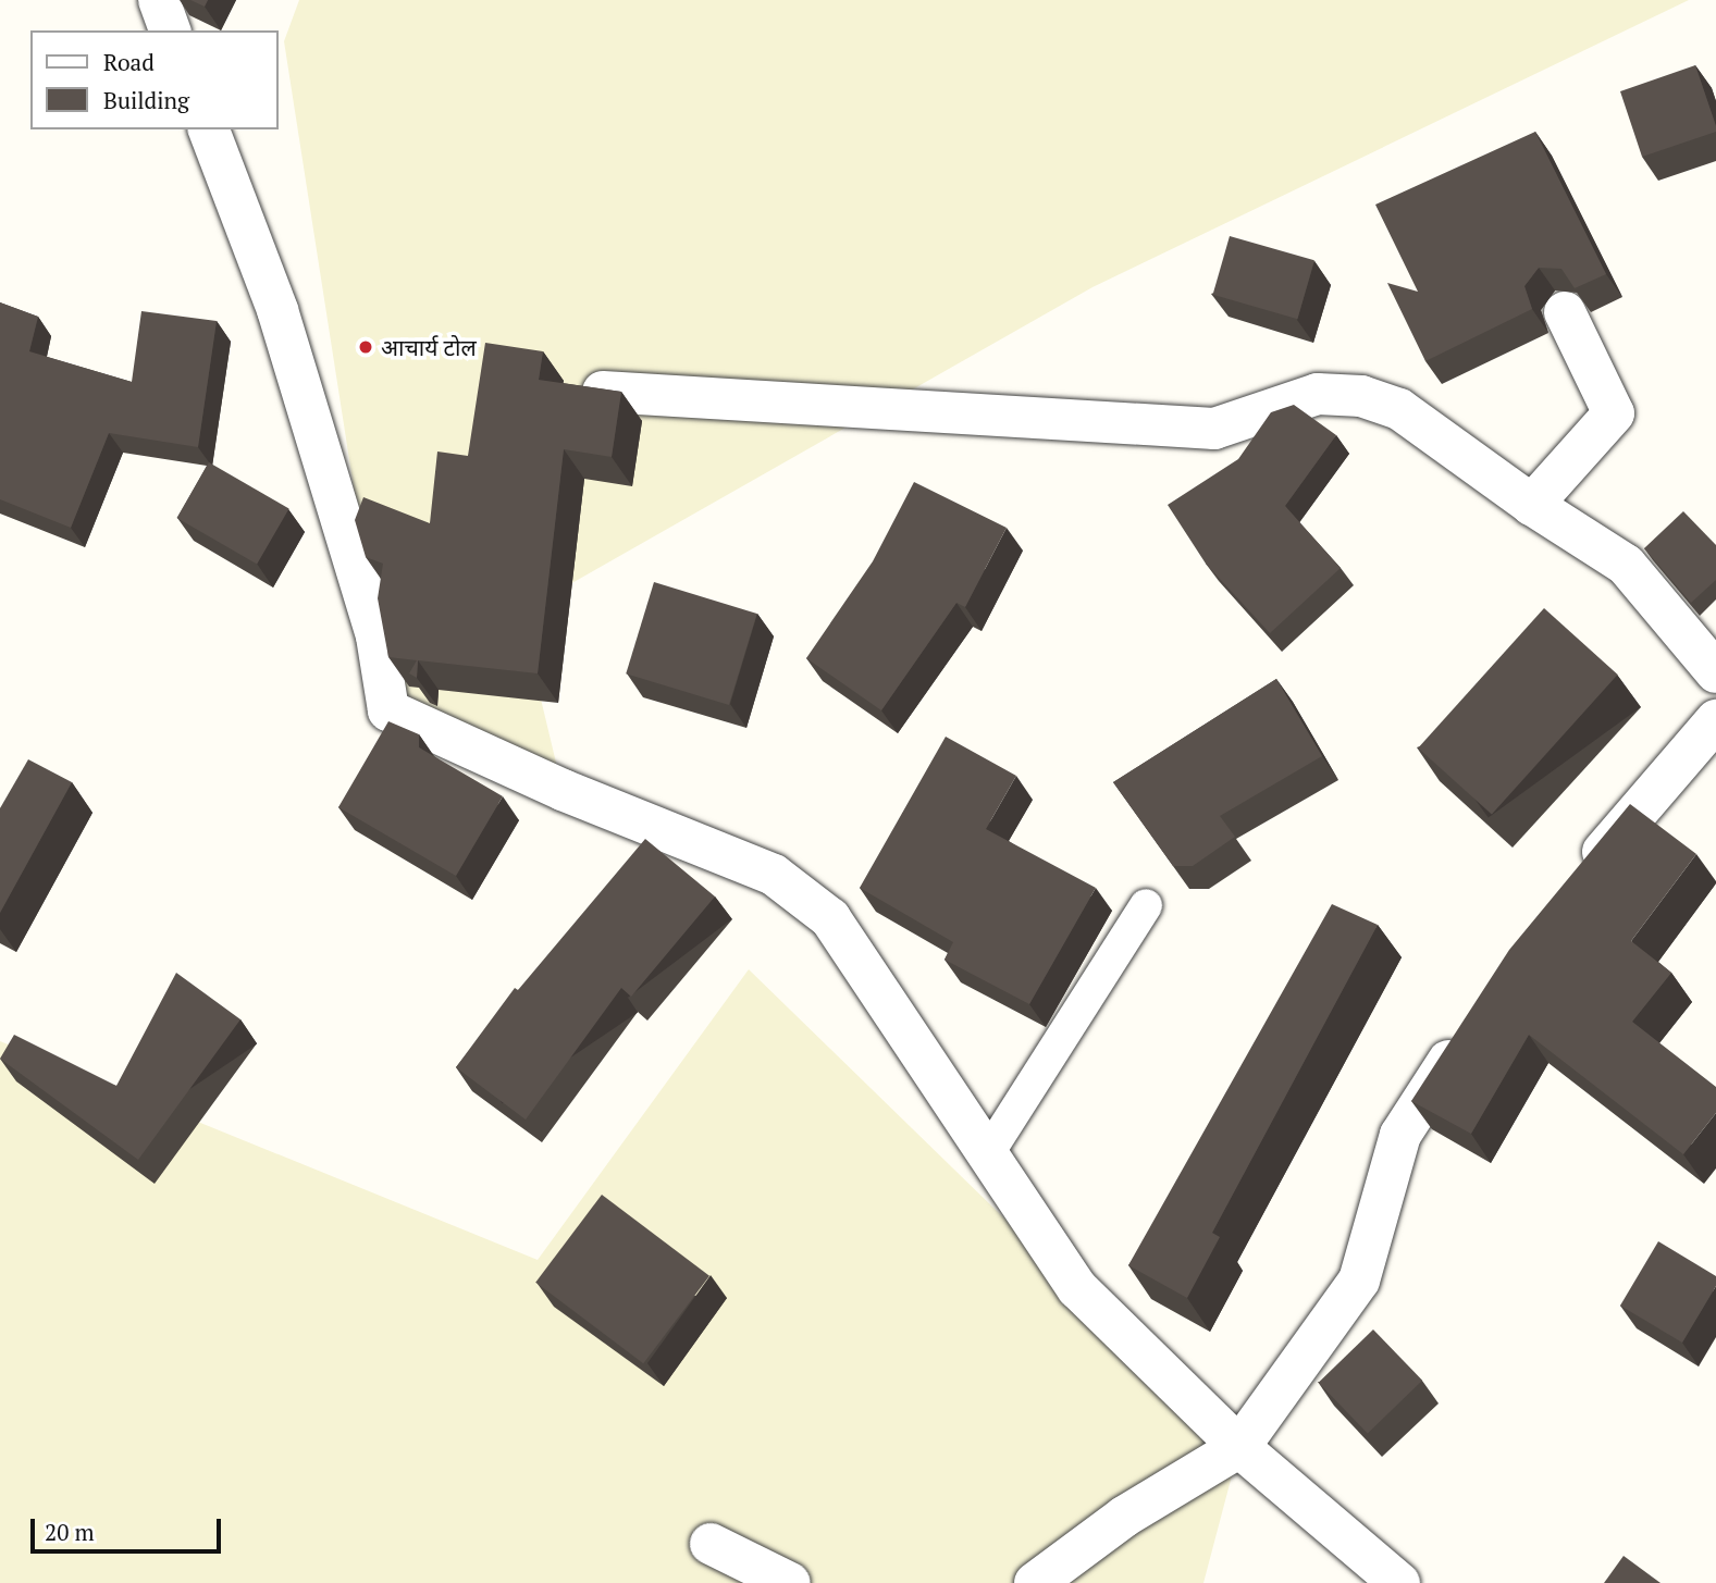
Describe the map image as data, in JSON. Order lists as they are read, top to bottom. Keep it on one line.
{"places":["आचार्य टोल"],"legend":["Road","Building"],"scale_bar":"20 m"}
